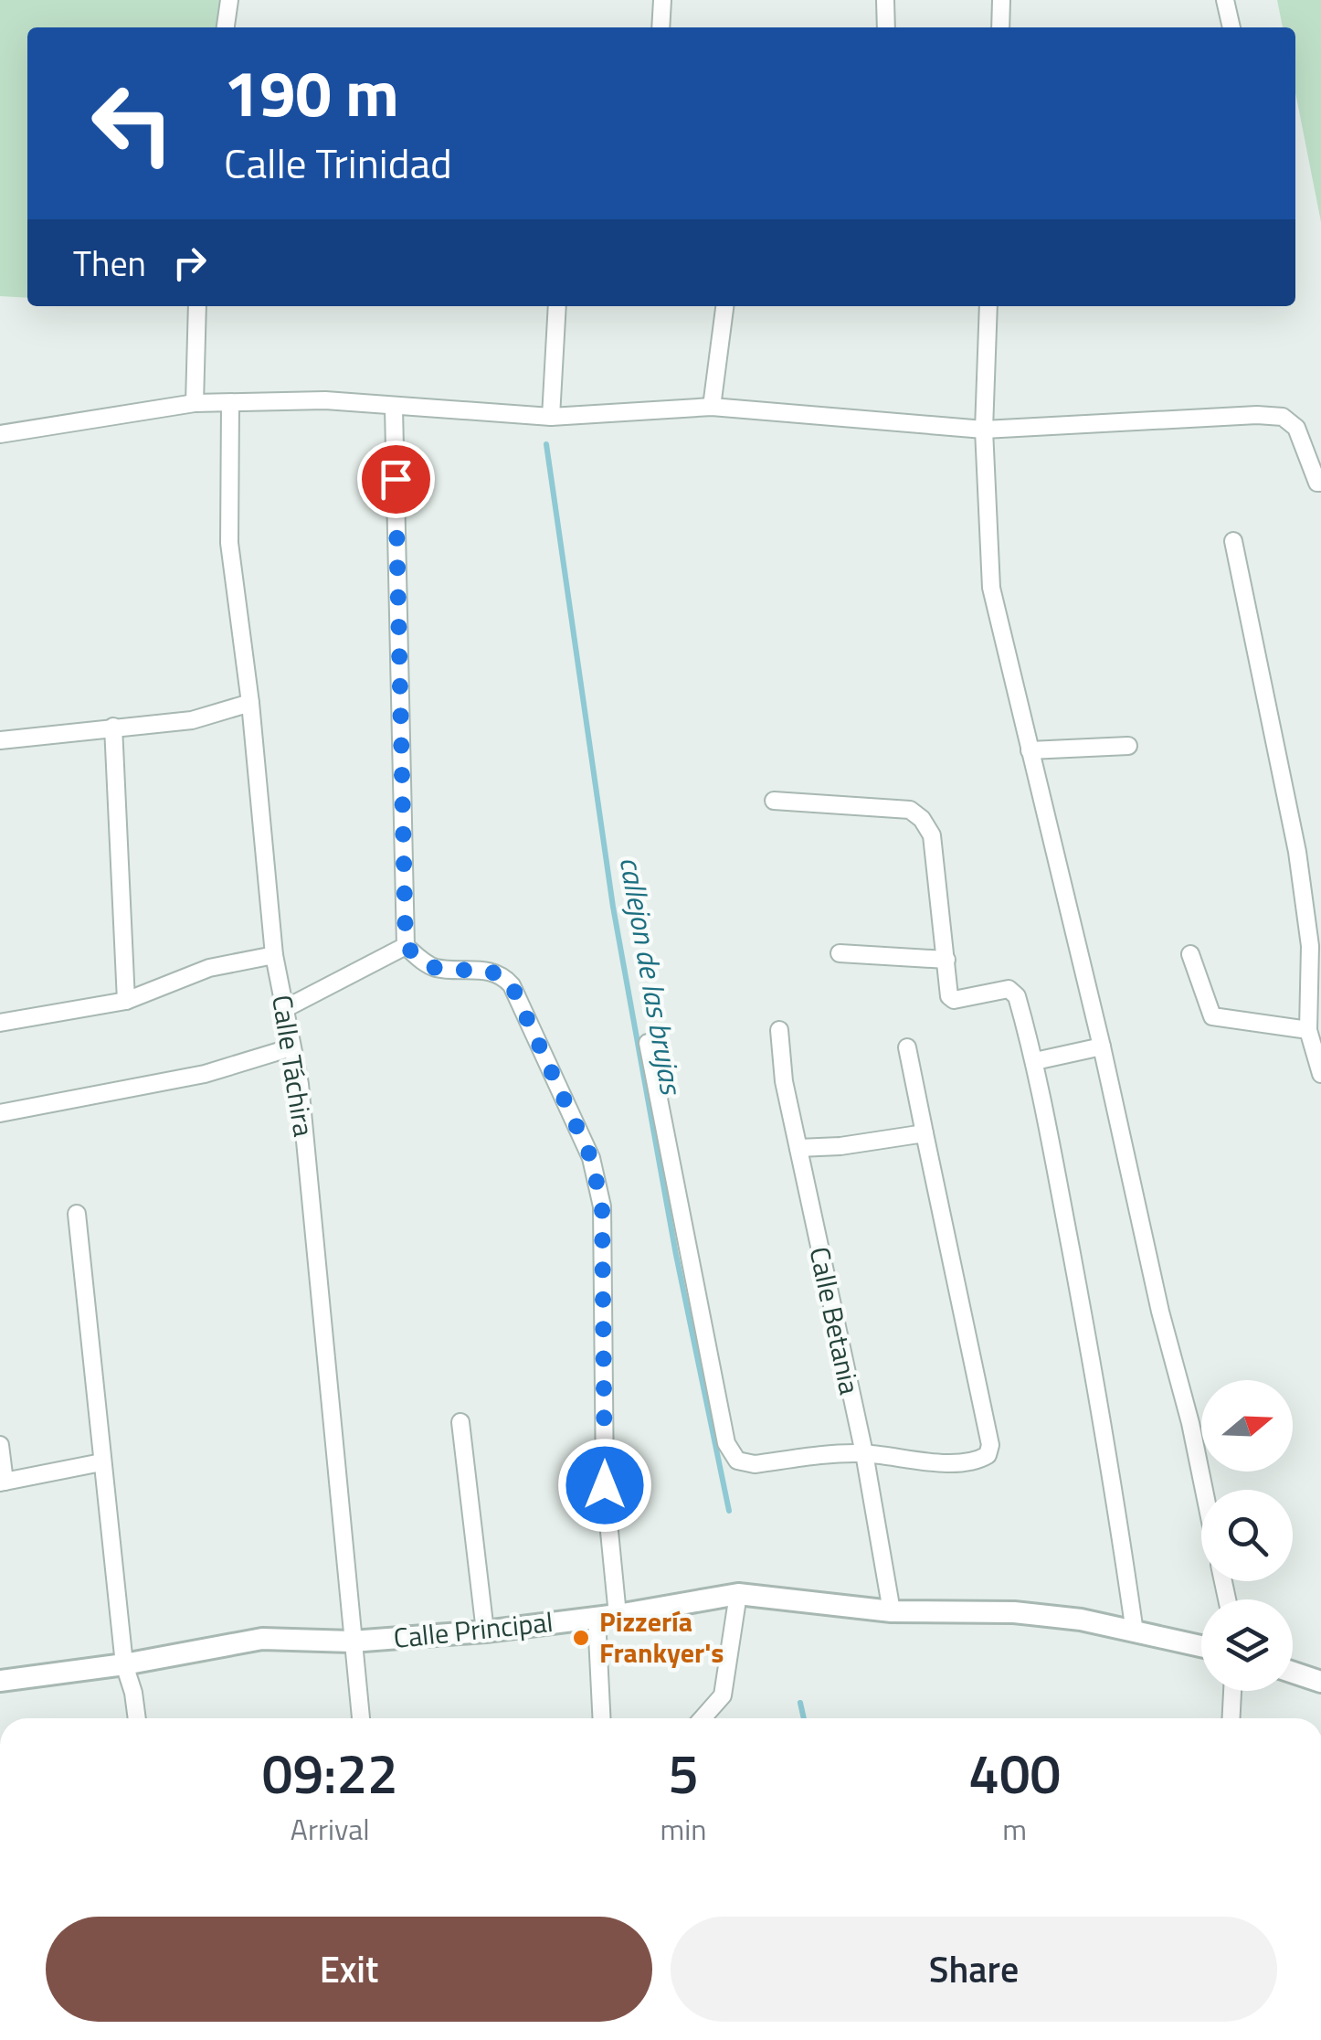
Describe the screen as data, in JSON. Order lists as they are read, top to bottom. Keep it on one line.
{"streets":{"street":["Calle Táchira","Calle Betania","Calle Principal"]},"crossings":[["Calle Táchira","Calle Principal"],["Calle Betania","Calle Principal"]],"water":["callejon de las brujas"],"places":["Pizzería Frankyer's"],"north":"right","page":{"turn":["190 m","Calle Trinidad"],"then":"Then","eta":["09:22","Arrival","5","min","400","m"],"buttons":["Exit","Share"]}}
